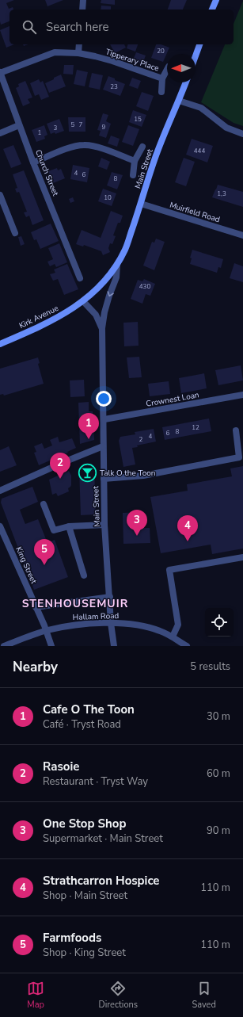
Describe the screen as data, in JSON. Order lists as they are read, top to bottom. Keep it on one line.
{"streets":{"street":["Tipperary Place","Main Street","Church Street","Muirfield Road","Kirk Avenue","Crownest Loan","King Street","Hallam Road"]},"crossings":[["Tipperary Place","Church Street"],["Main Street","Muirfield Road"],["Main Street","Kirk Avenue"],["Main Street","Crownest Loan"],["Main Street","Hallam Road"],["King Street","Hallam Road"]],"districts":["STENHOUSEMUIR"],"places":{"bar":["Talk O the Toon"]},"house_numbers":["20","23","15","5","7","9","3","1","444","4","6","8","1,3","10","430","12","8","6","4","2"],"north":"left","page":{"search":"Search here","pins":["1","2","3","4","5"],"heading":["Nearby","5 results"],"list":[{"mark":"1","name":"Cafe O The Toon","note":"Café · Tryst Road","value":"30 m"},{"mark":"2","name":"Rasoie","note":"Restaurant · Tryst Way","value":"60 m"},{"mark":"3","name":"One Stop Shop","note":"Supermarket · Main Street","value":"90 m"},{"mark":"4","name":"Strathcarron Hospice","note":"Shop · Main Street","value":"110 m"},{"mark":"5","name":"Farmfoods","note":"Shop · King Street","value":"110 m"}],"nav":["Map","Directions","Saved"]}}
